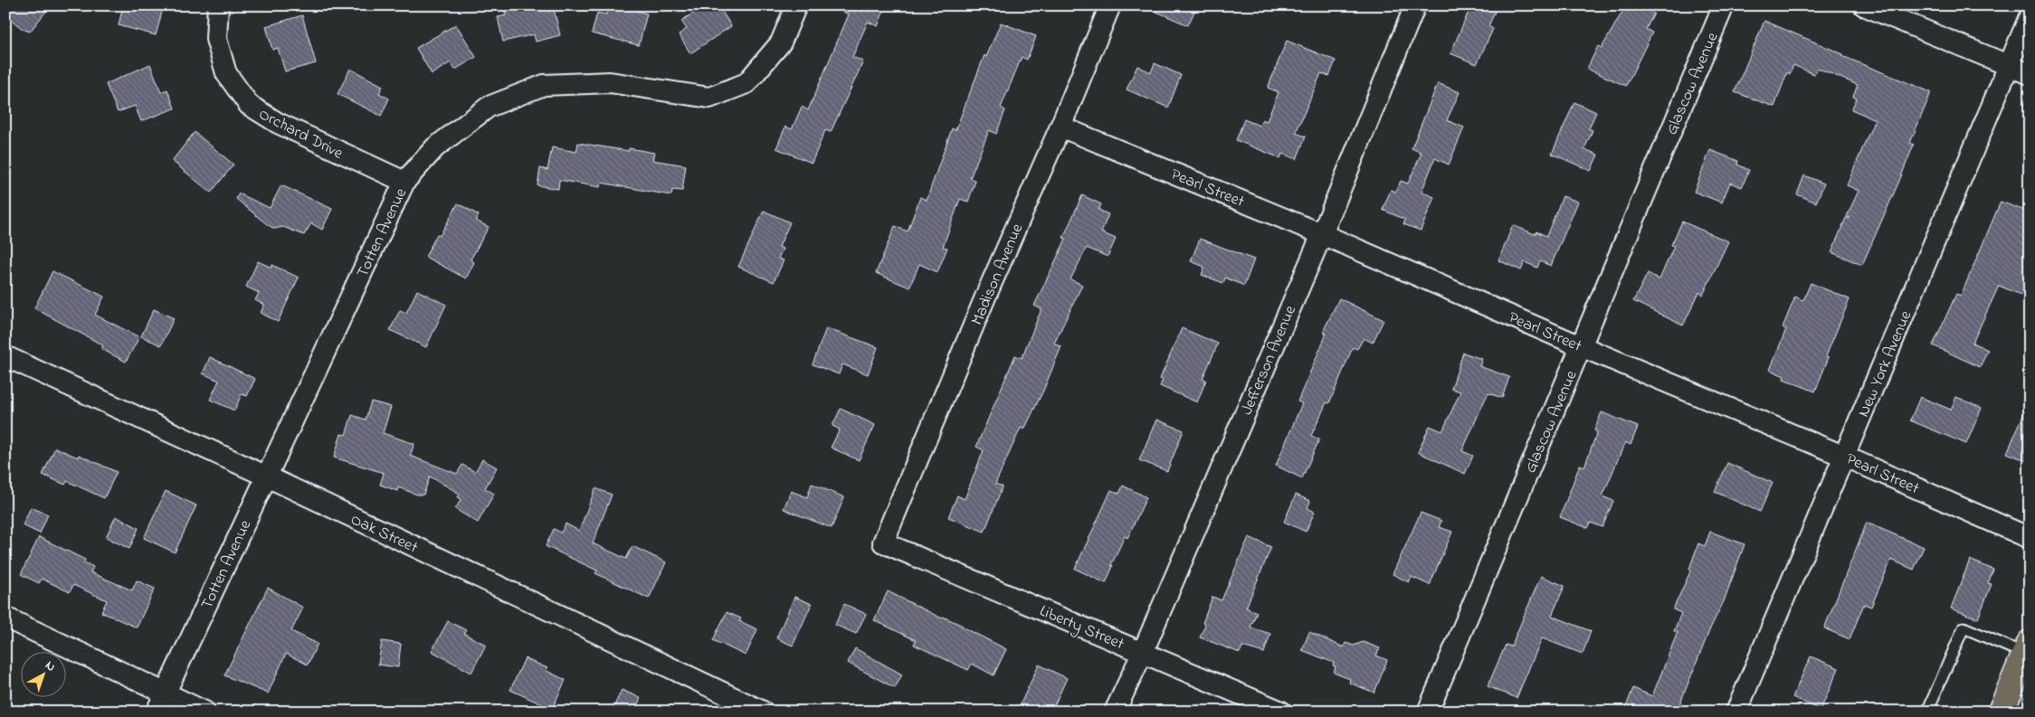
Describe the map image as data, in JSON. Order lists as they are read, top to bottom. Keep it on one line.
{"streets":{"street":["Glascow Avenue","Orchard Drive","Pearl Street","Totten Avenue","Madison Avenue","Jefferson Avenue","New York Avenue","Oak Street","Liberty Street"]},"crossings":[["Glascow Avenue","Pearl Street"],["Orchard Drive","Totten Avenue"],["Pearl Street","Madison Avenue"],["Pearl Street","Jefferson Avenue"],["Pearl Street","New York Avenue"],["Totten Avenue","Oak Street"],["Madison Avenue","Liberty Street"],["Jefferson Avenue","Liberty Street"]],"north":"top right"}
